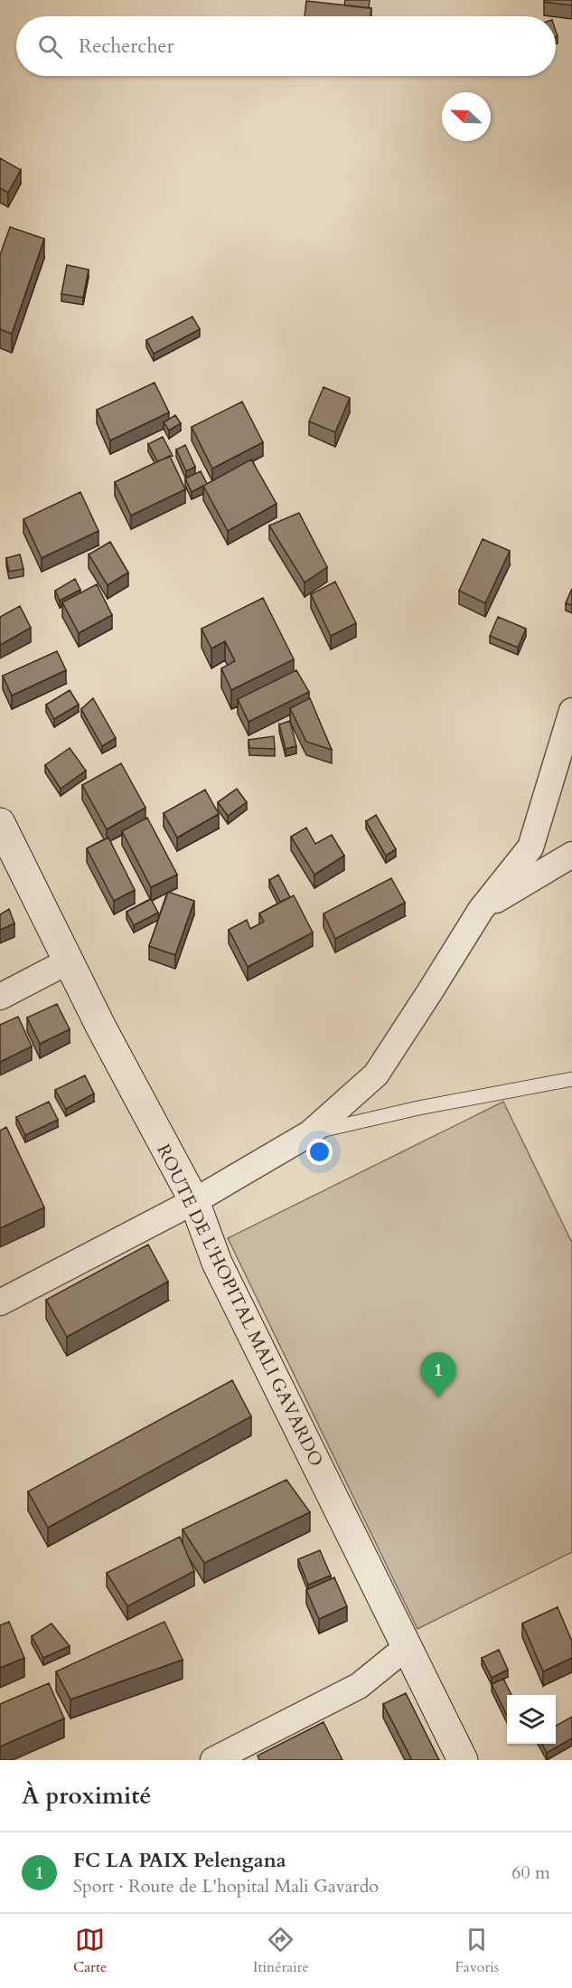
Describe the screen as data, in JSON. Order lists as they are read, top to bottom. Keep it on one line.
{"streets":{"main road":["ROUTE DE L'HOPITAL MALI GAVARDO"]},"north":"top left","page":{"search":"Rechercher","pins":"1","heading":"À proximité","list":[{"mark":"1","name":"FC LA PAIX Pelengana","note":"Sport · Route de L'hopital Mali Gavardo","value":"60 m"}],"nav":["Carte","Itinéraire","Favoris"]}}
